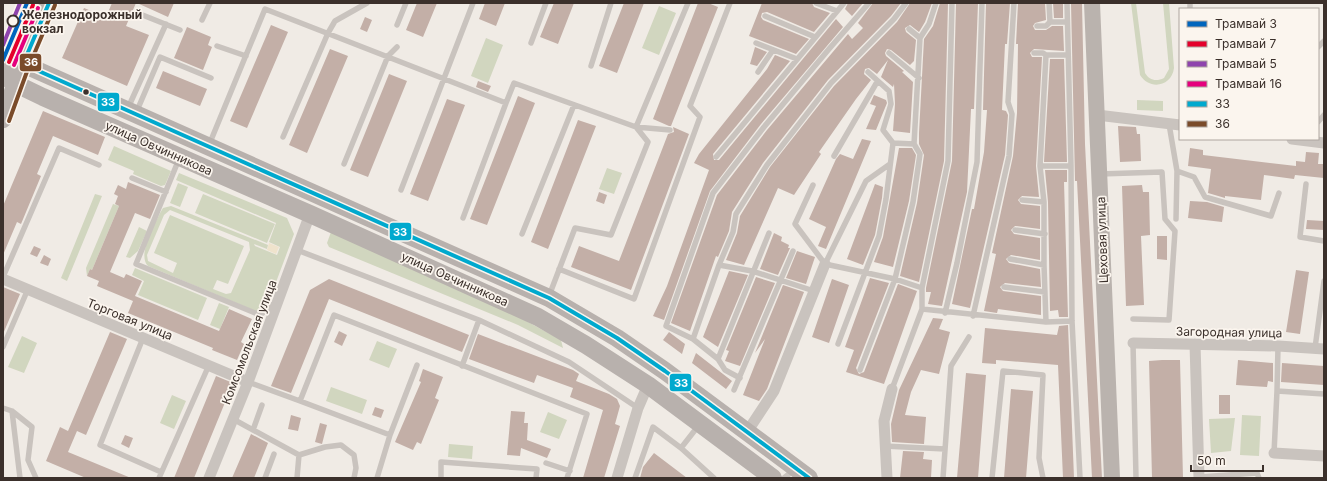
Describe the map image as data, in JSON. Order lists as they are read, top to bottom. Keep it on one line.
{"streets":{"main road":["улица Овчинникова","Цеховая улица"],"street":["Торговая улица","Загородная улица","Комсомольская улица"]},"crossings":[["улица Овчинникова","Комсомольская улица"],["Торговая улица","Комсомольская улица"]],"places":["Железнодорожный вокзал"],"lines":["tram line 3","tram line 5","transit line 33","tram line 7","transit line 36","tram line 16"],"legend":["Трамвай 3","Трамвай 7","Трамвай 5","Трамвай 16","33","36"],"scale_bar":"50 m"}
